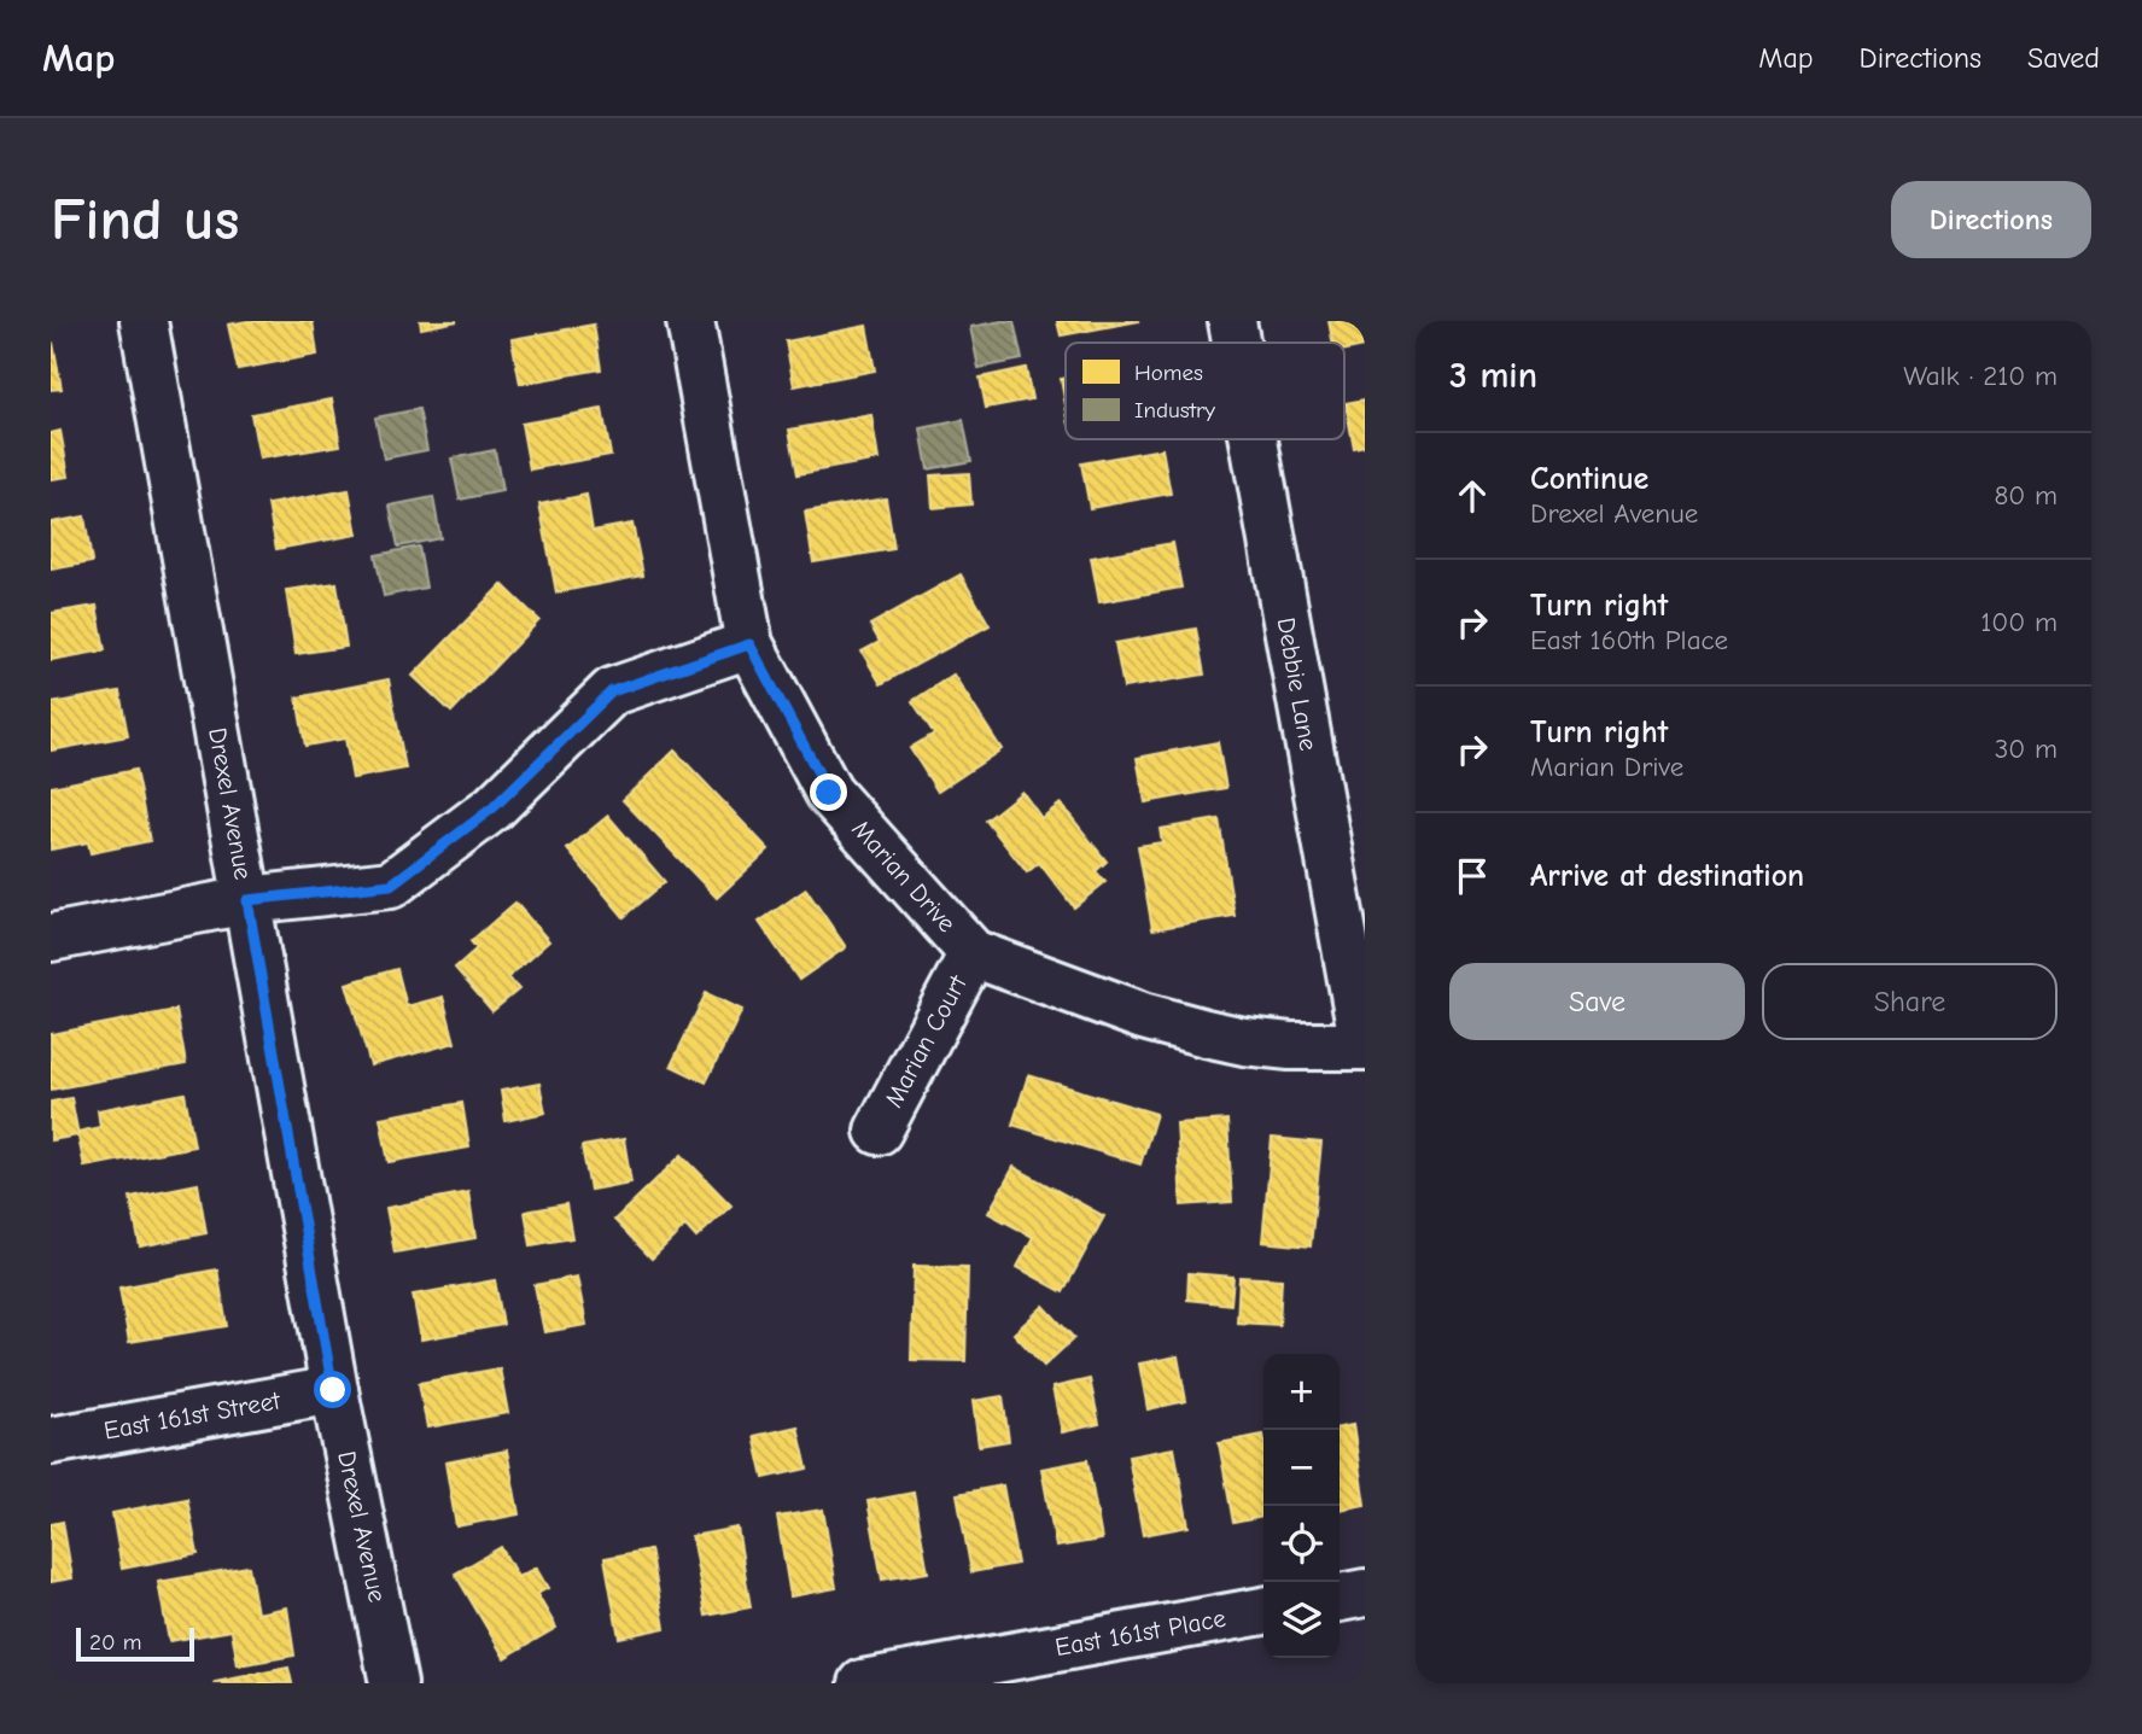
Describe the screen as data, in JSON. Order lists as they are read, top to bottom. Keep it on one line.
{"streets":{"street":["Debbie Lane","Drexel Avenue","Marian Drive","Marian Court","East 161st Street","East 161st Place"]},"crossings":[["Debbie Lane","Marian Drive"],["Drexel Avenue","East 161st Street"],["Marian Drive","Marian Court"]],"legend":["Homes","Industry"],"scale_bar":"20 m","page":{"header":"Map","nav":["Map","Directions","Saved"],"buttons":["Directions",["Save","Share"]],"title":"Find us","heading":["3 min","Walk · 210 m"],"list":[["Continue","Drexel Avenue","80 m"],["Turn right","East 160th Place","100 m"],["Turn right","Marian Drive","30 m"],"Arrive at destination"],"map_buttons":["+","−"],"scale":"20 m"}}
